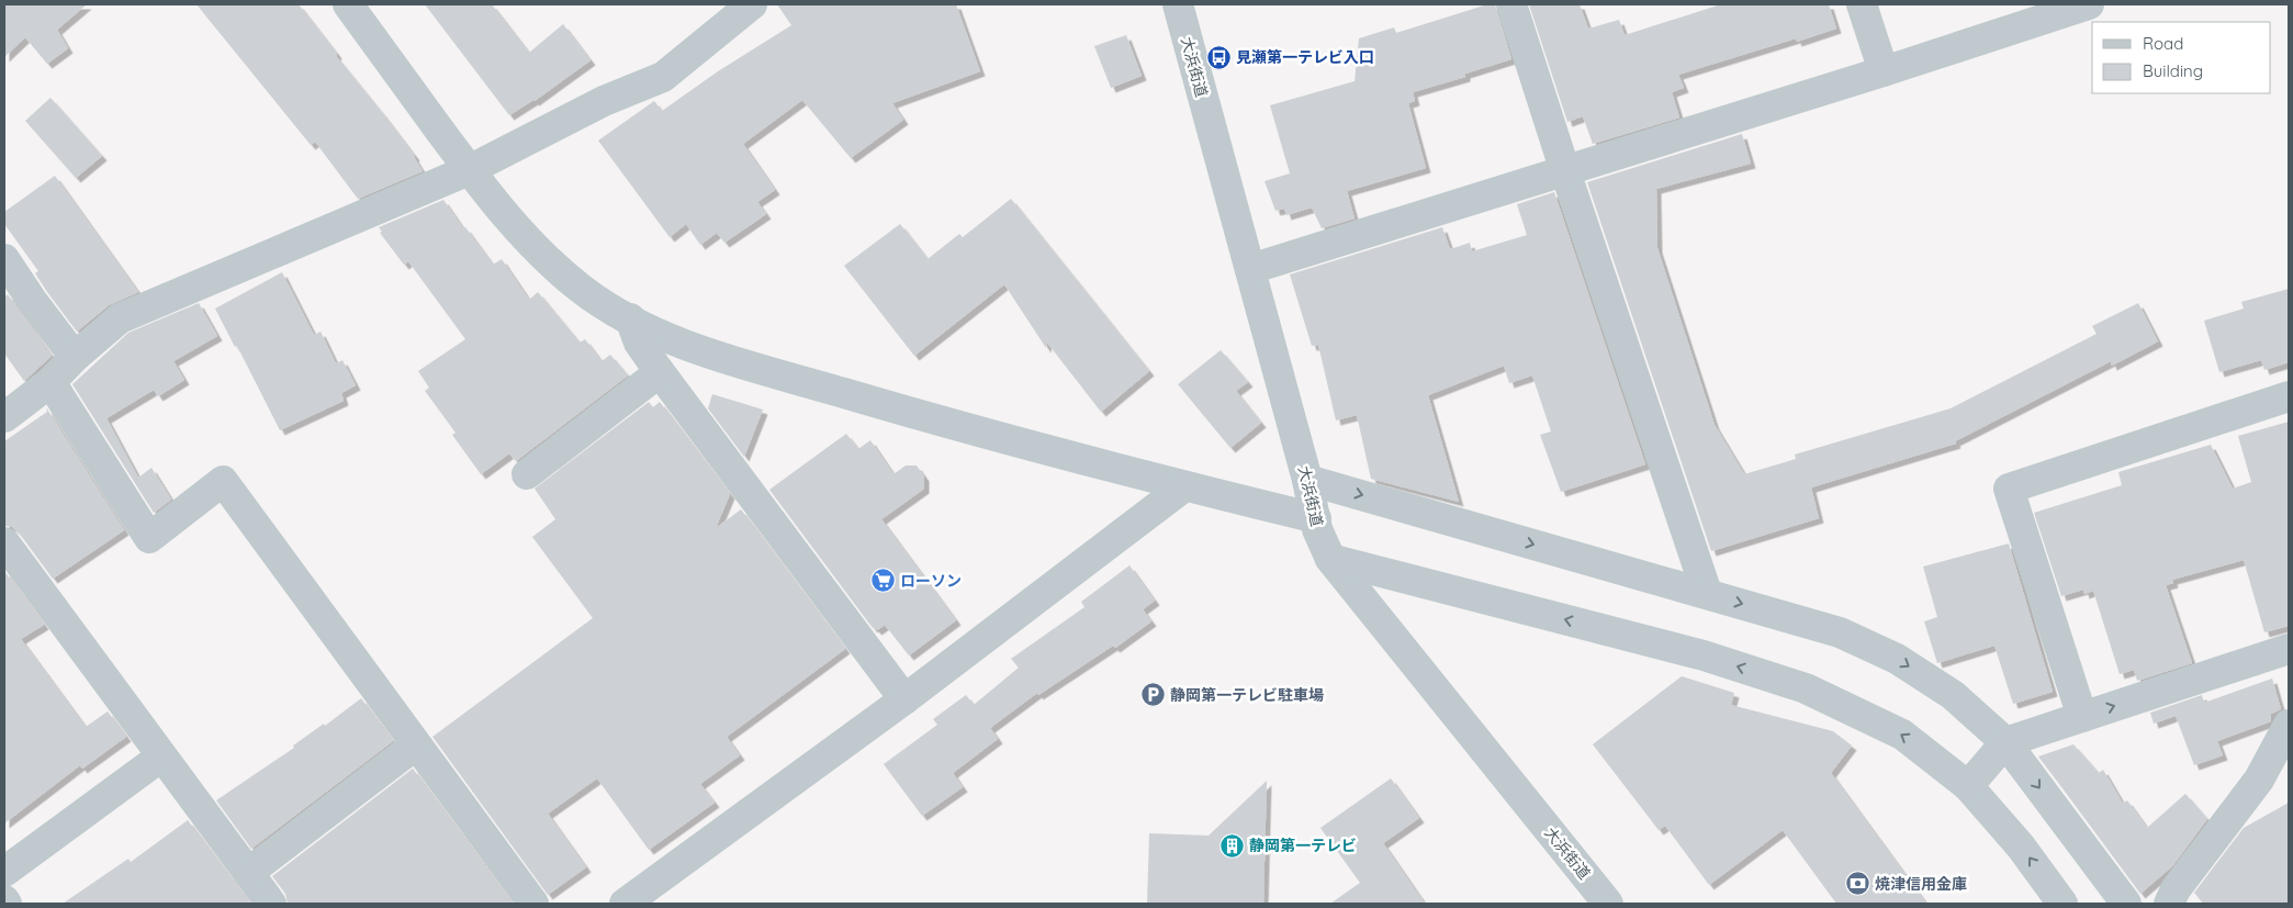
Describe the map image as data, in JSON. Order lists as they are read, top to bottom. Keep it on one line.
{"streets":{"street":["大浜街道"]},"places":{"bus stop":["見瀬第一テレビ入口"],"supermarket":["ローソン"],"parking":["静岡第一テレビ駐車場"],"building":["静岡第一テレビ"],"bank":["焼津信用金庫"]},"legend":["Road","Building"]}
